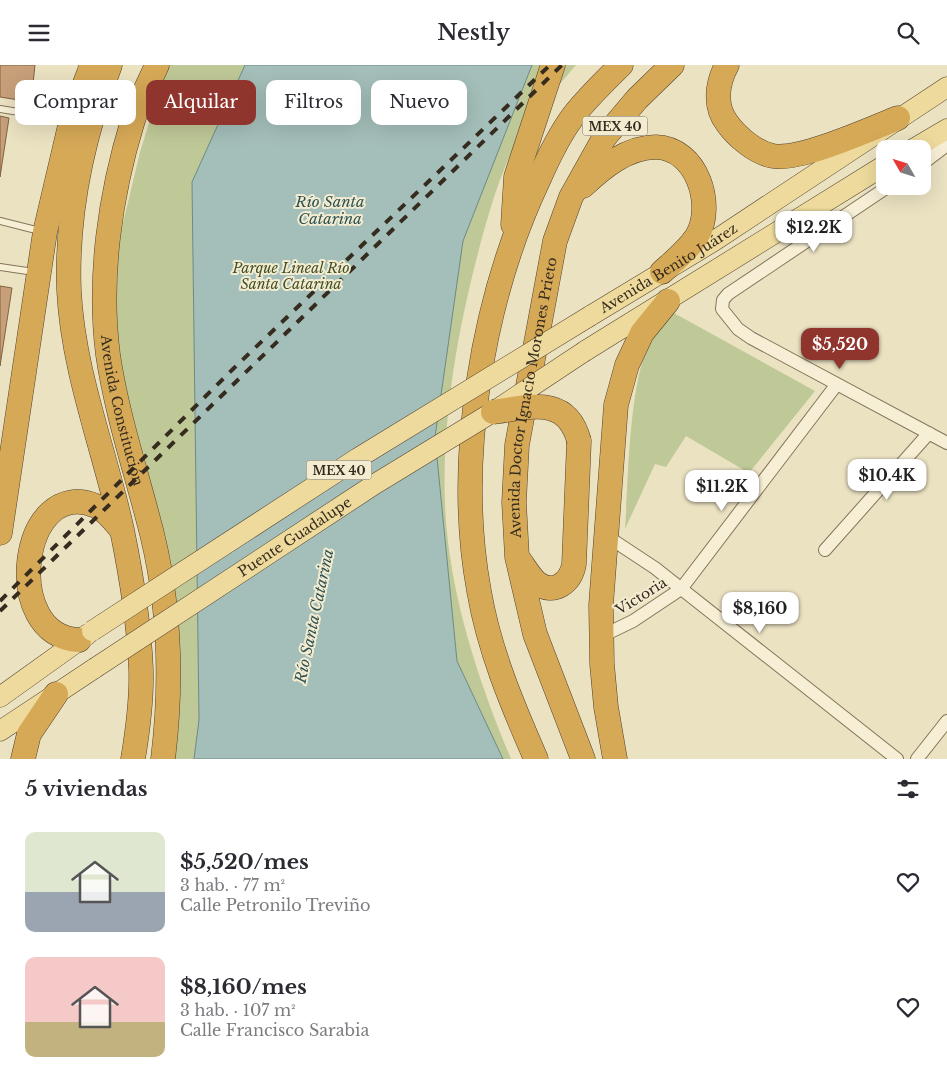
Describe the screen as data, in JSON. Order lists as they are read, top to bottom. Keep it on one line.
{"streets":{"highway":["MEX 40","Avenida Doctor Ignacio Morones Prieto","Avenida Constitución"],"main road":["Avenida Benito Juárez","Puente Guadalupe"],"street":["Victoria"]},"crossings":[["MEX 40","Avenida Benito Juárez"],["MEX 40","Puente Guadalupe"],["Avenida Benito Juárez","Puente Guadalupe"]],"water":["Río Santa Catarina"],"parks":["Parque Lineal Río Santa Catarina"],"north":"top left","page":{"header":"Nestly","chip":["Comprar","Alquilar","Filtros","Nuevo"],"price":["$12.2K","$5,520","$10.4K","$11.2K","$8,160"],"heading":"5 viviendas","list":[{"name":"$5,520/mes","note":"3 hab. · 77 m² · Calle Petronilo Treviño"},{"name":"$8,160/mes","note":"3 hab. · 107 m² · Calle Francisco Sarabia"}]}}
